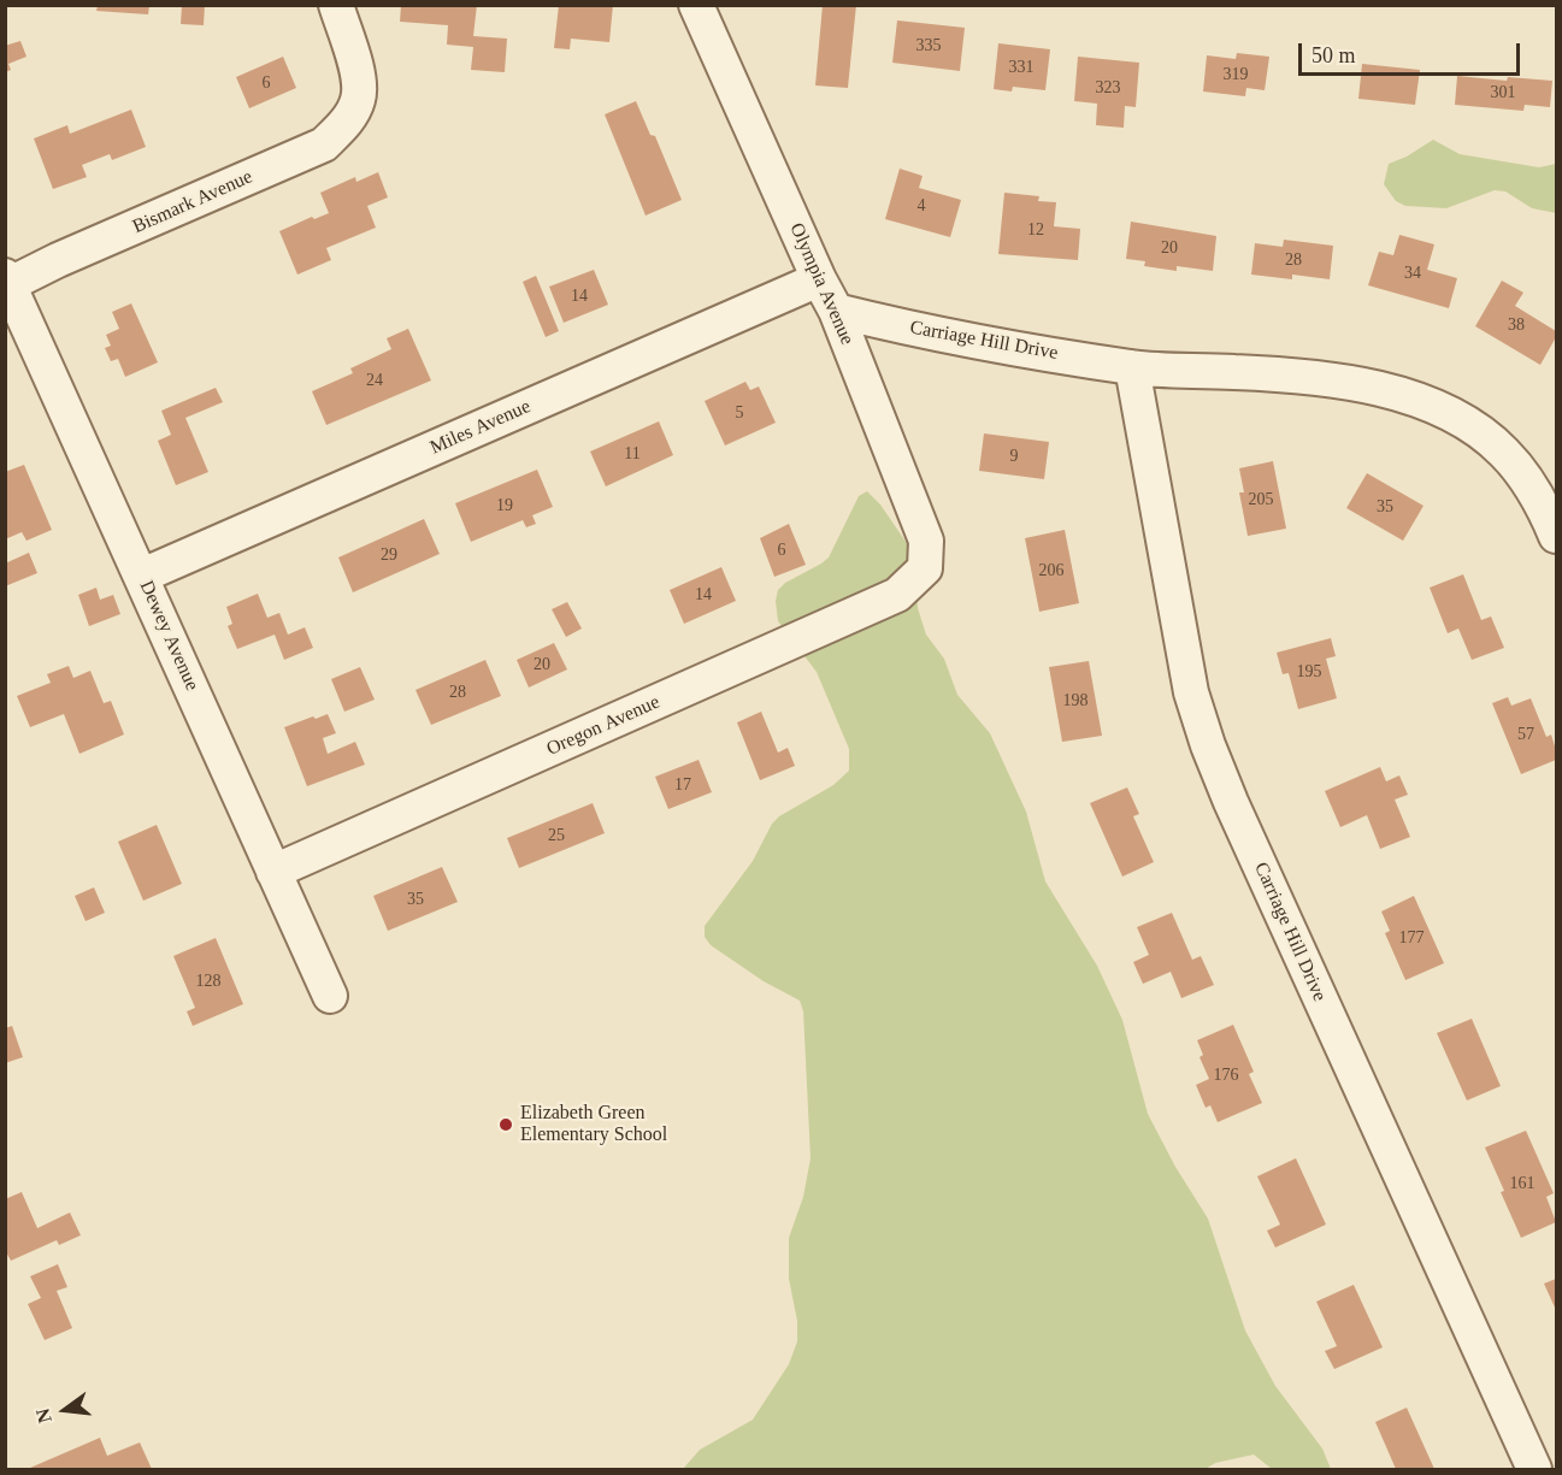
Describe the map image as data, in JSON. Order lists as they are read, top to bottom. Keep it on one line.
{"streets":{"street":["Bismark Avenue","Olympia Avenue","Carriage Hill Drive","Miles Avenue","Dewey Avenue","Oregon Avenue"]},"crossings":[["Bismark Avenue","Dewey Avenue"],["Olympia Avenue","Carriage Hill Drive"],["Olympia Avenue","Miles Avenue"],["Olympia Avenue","Oregon Avenue"],["Miles Avenue","Dewey Avenue"],["Dewey Avenue","Oregon Avenue"]],"places":["Elizabeth Green Elementary School"],"house_numbers":["335","331","319","6","323","301","4","12","20","28","34","14","38","24","5","11","9","205","19","35","6","29","206","14","20","195","28","198","57","17","25","35","177","128","176","161"],"scale_bar":"50 m","north":"left"}
